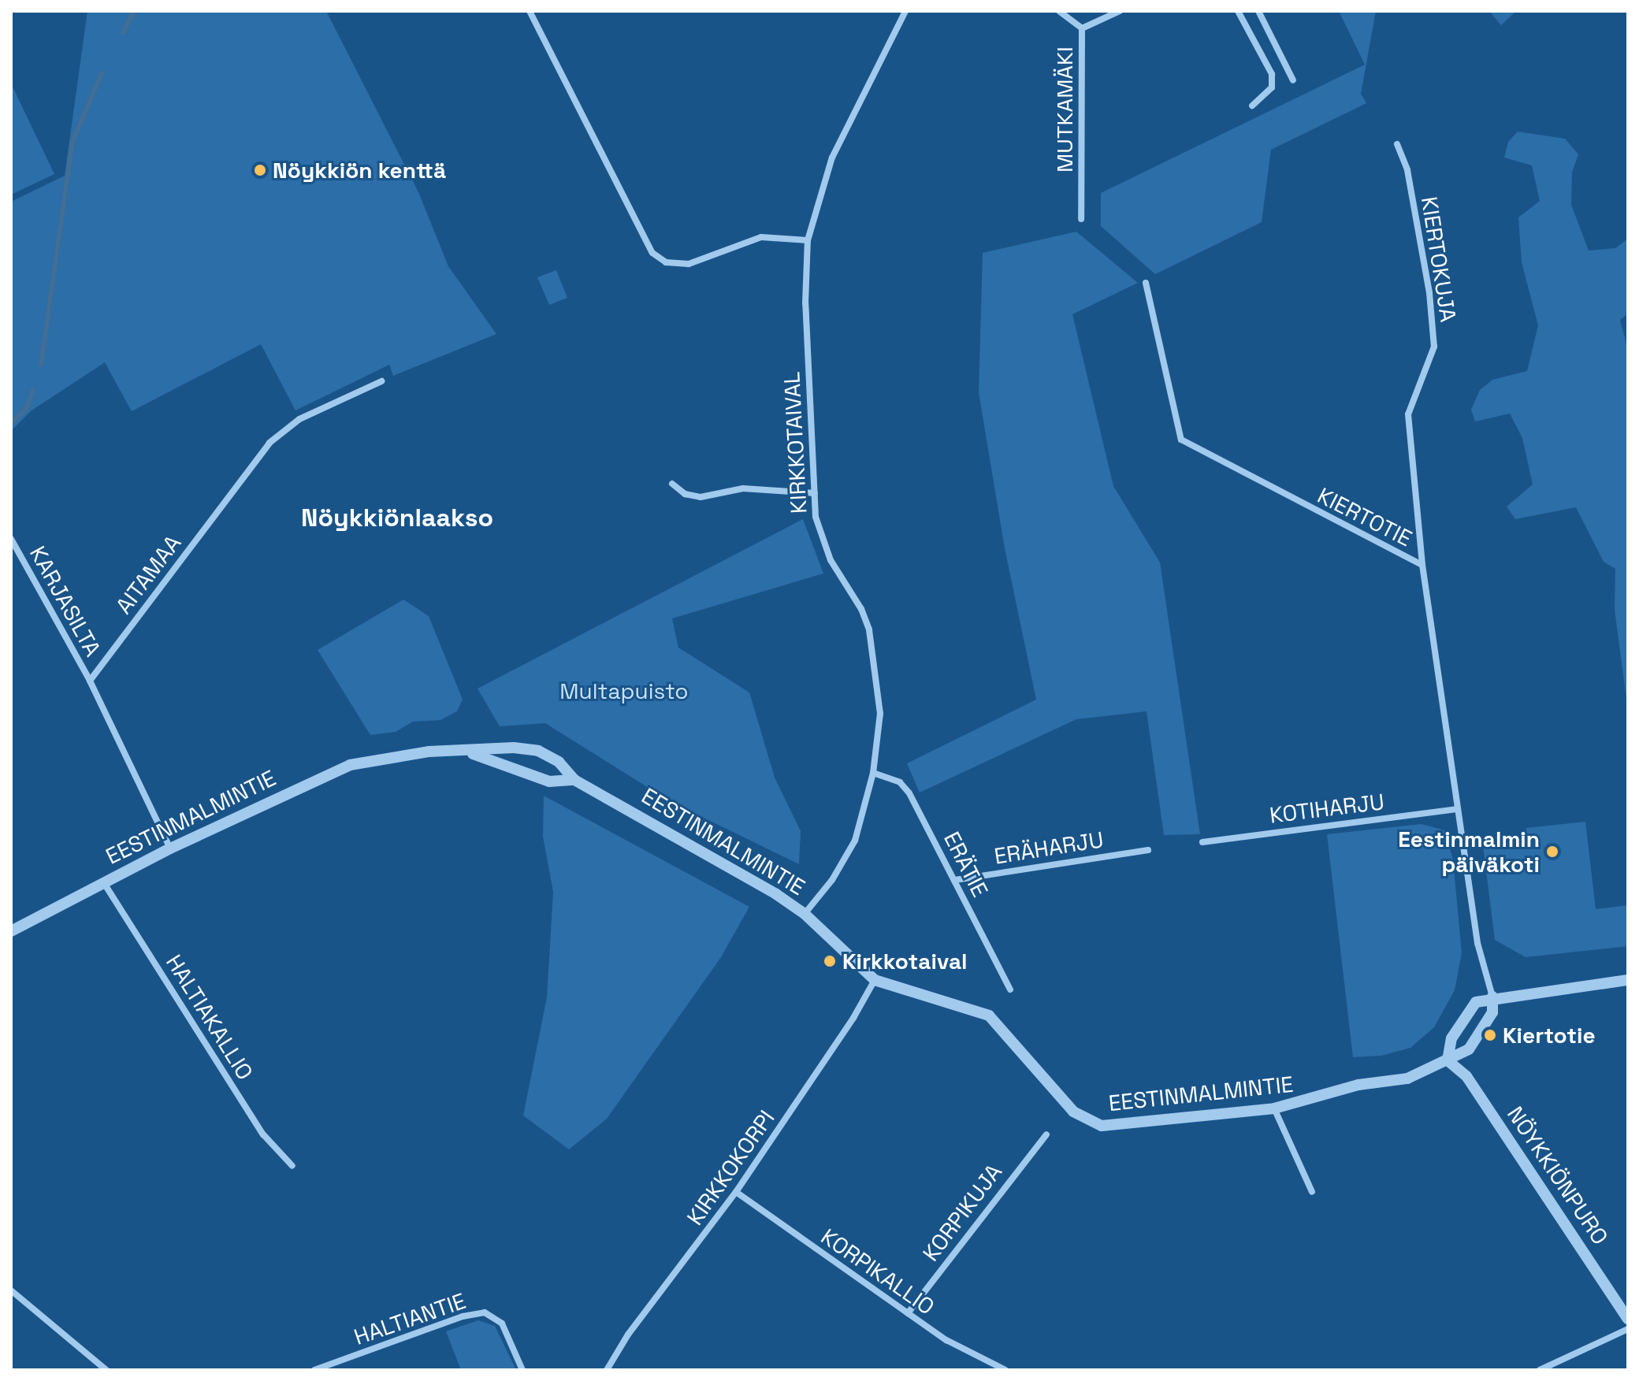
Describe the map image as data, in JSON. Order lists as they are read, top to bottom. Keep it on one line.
{"streets":{"street":["MUTKAMÄKI","KIERTOKUJA","KIRKKOTAIVAL","KIERTOTIE","AITAMAA","KARJASILTA","KOTIHARJU","EESTINMALMINTIE","ERÄHARJU","ERÄTIE","HALTIAKALLIO","KIRKKOKORPI","NÖYKKIÖNPURO","KORPIKUJA","KORPIKALLIO","HALTIANTIE"]},"crossings":[["KIERTOKUJA","KIERTOTIE"],["KIRKKOTAIVAL","EESTINMALMINTIE"],["KIRKKOTAIVAL","ERÄTIE"],["KIERTOTIE","KOTIHARJU"],["KIERTOTIE","EESTINMALMINTIE"],["AITAMAA","KARJASILTA"],["EESTINMALMINTIE","HALTIAKALLIO"],["EESTINMALMINTIE","KIRKKOKORPI"],["EESTINMALMINTIE","NÖYKKIÖNPURO"],["ERÄHARJU","ERÄTIE"],["KIRKKOKORPI","KORPIKALLIO"],["KORPIKUJA","KORPIKALLIO"]],"districts":["Nöykkiönlaakso"],"parks":["Multapuisto"],"places":["Nöykkiön kenttä","Eestinmalmin päiväkoti","Kirkkotaival","Kiertotie"]}
